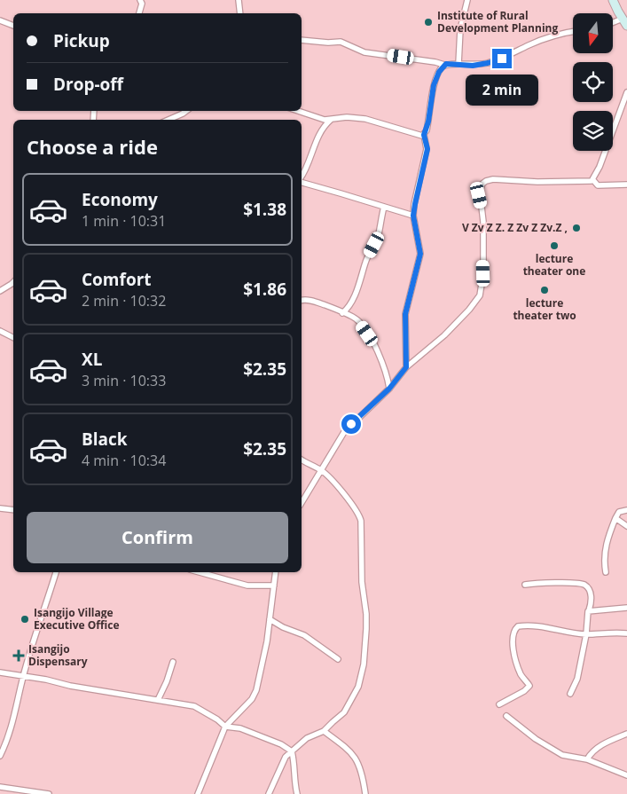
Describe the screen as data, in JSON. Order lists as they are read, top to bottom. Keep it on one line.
{"places":{"other":["Institute of Rural Development Planning","V Zv Z Z. Z Zv Z Zv.Z ,","lecture theater one","lecture theater two","Isangijo Village Executive Office"],"health":["Isangijo Dispensary"]},"north":"bottom","page":{"banner":["Pickup","Drop-off"],"bubble":"2 min","heading":"Choose a ride","list":[{"name":"Economy","note":"1 min · 10:31","value":"$1.38"},{"name":"Comfort","note":"2 min · 10:32","value":"$1.86"},{"name":"XL","note":"3 min · 10:33","value":"$2.35"},{"name":"Black","note":"4 min · 10:34","value":"$2.35"}],"buttons":"Confirm"}}
